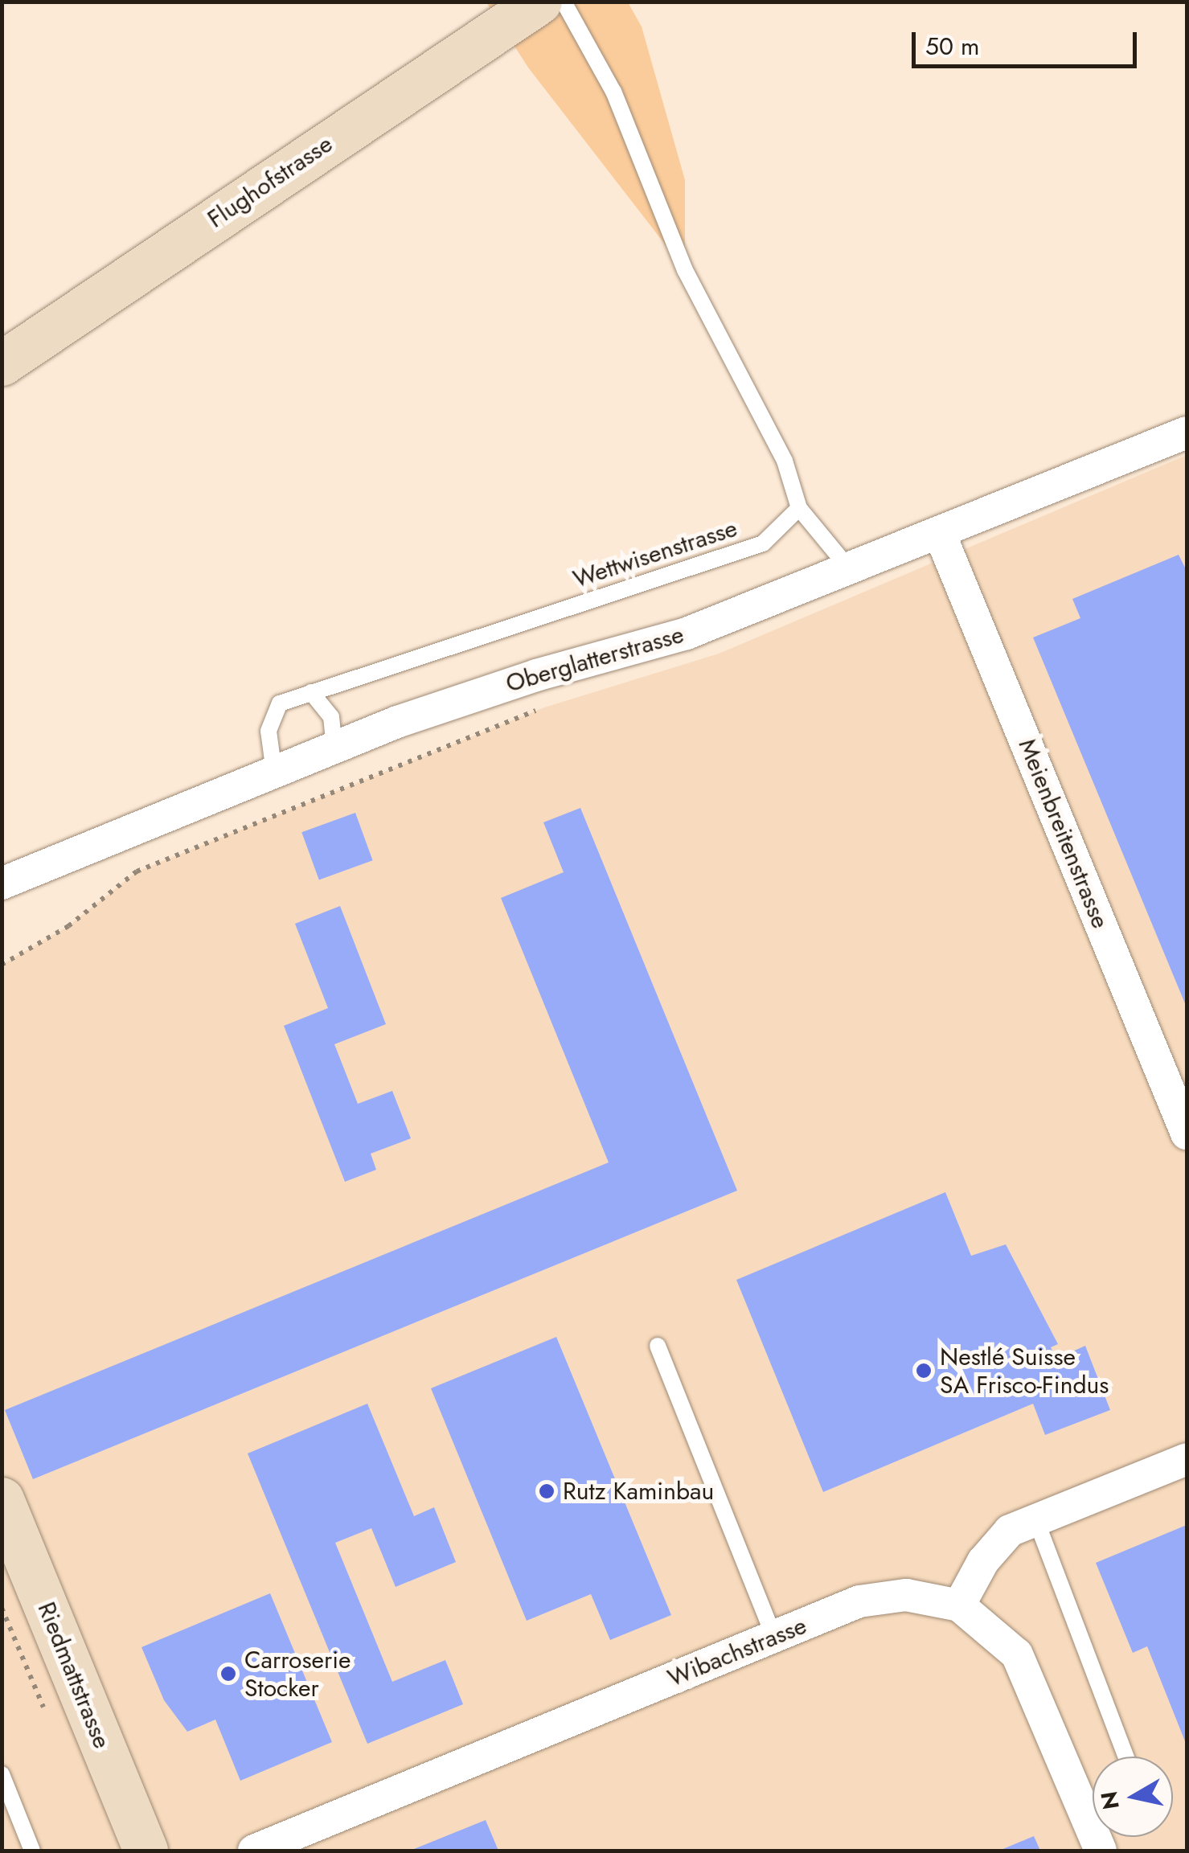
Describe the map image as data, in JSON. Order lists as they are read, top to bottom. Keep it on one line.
{"streets":{"main road":["Flughofstrasse","Riedmattstrasse"],"street":["Oberglatterstrasse","Meienbreitenstrasse","Wibachstrasse"],"lane":["Wettwisenstrasse"]},"crossings":[["Wettwisenstrasse","Oberglatterstrasse"],["Oberglatterstrasse","Meienbreitenstrasse"]],"places":["Nestlé Suisse SA Frisco-Findus","Rutz Kaminbau","Carroserie Stocker"],"scale_bar":"50 m","north":"left"}
